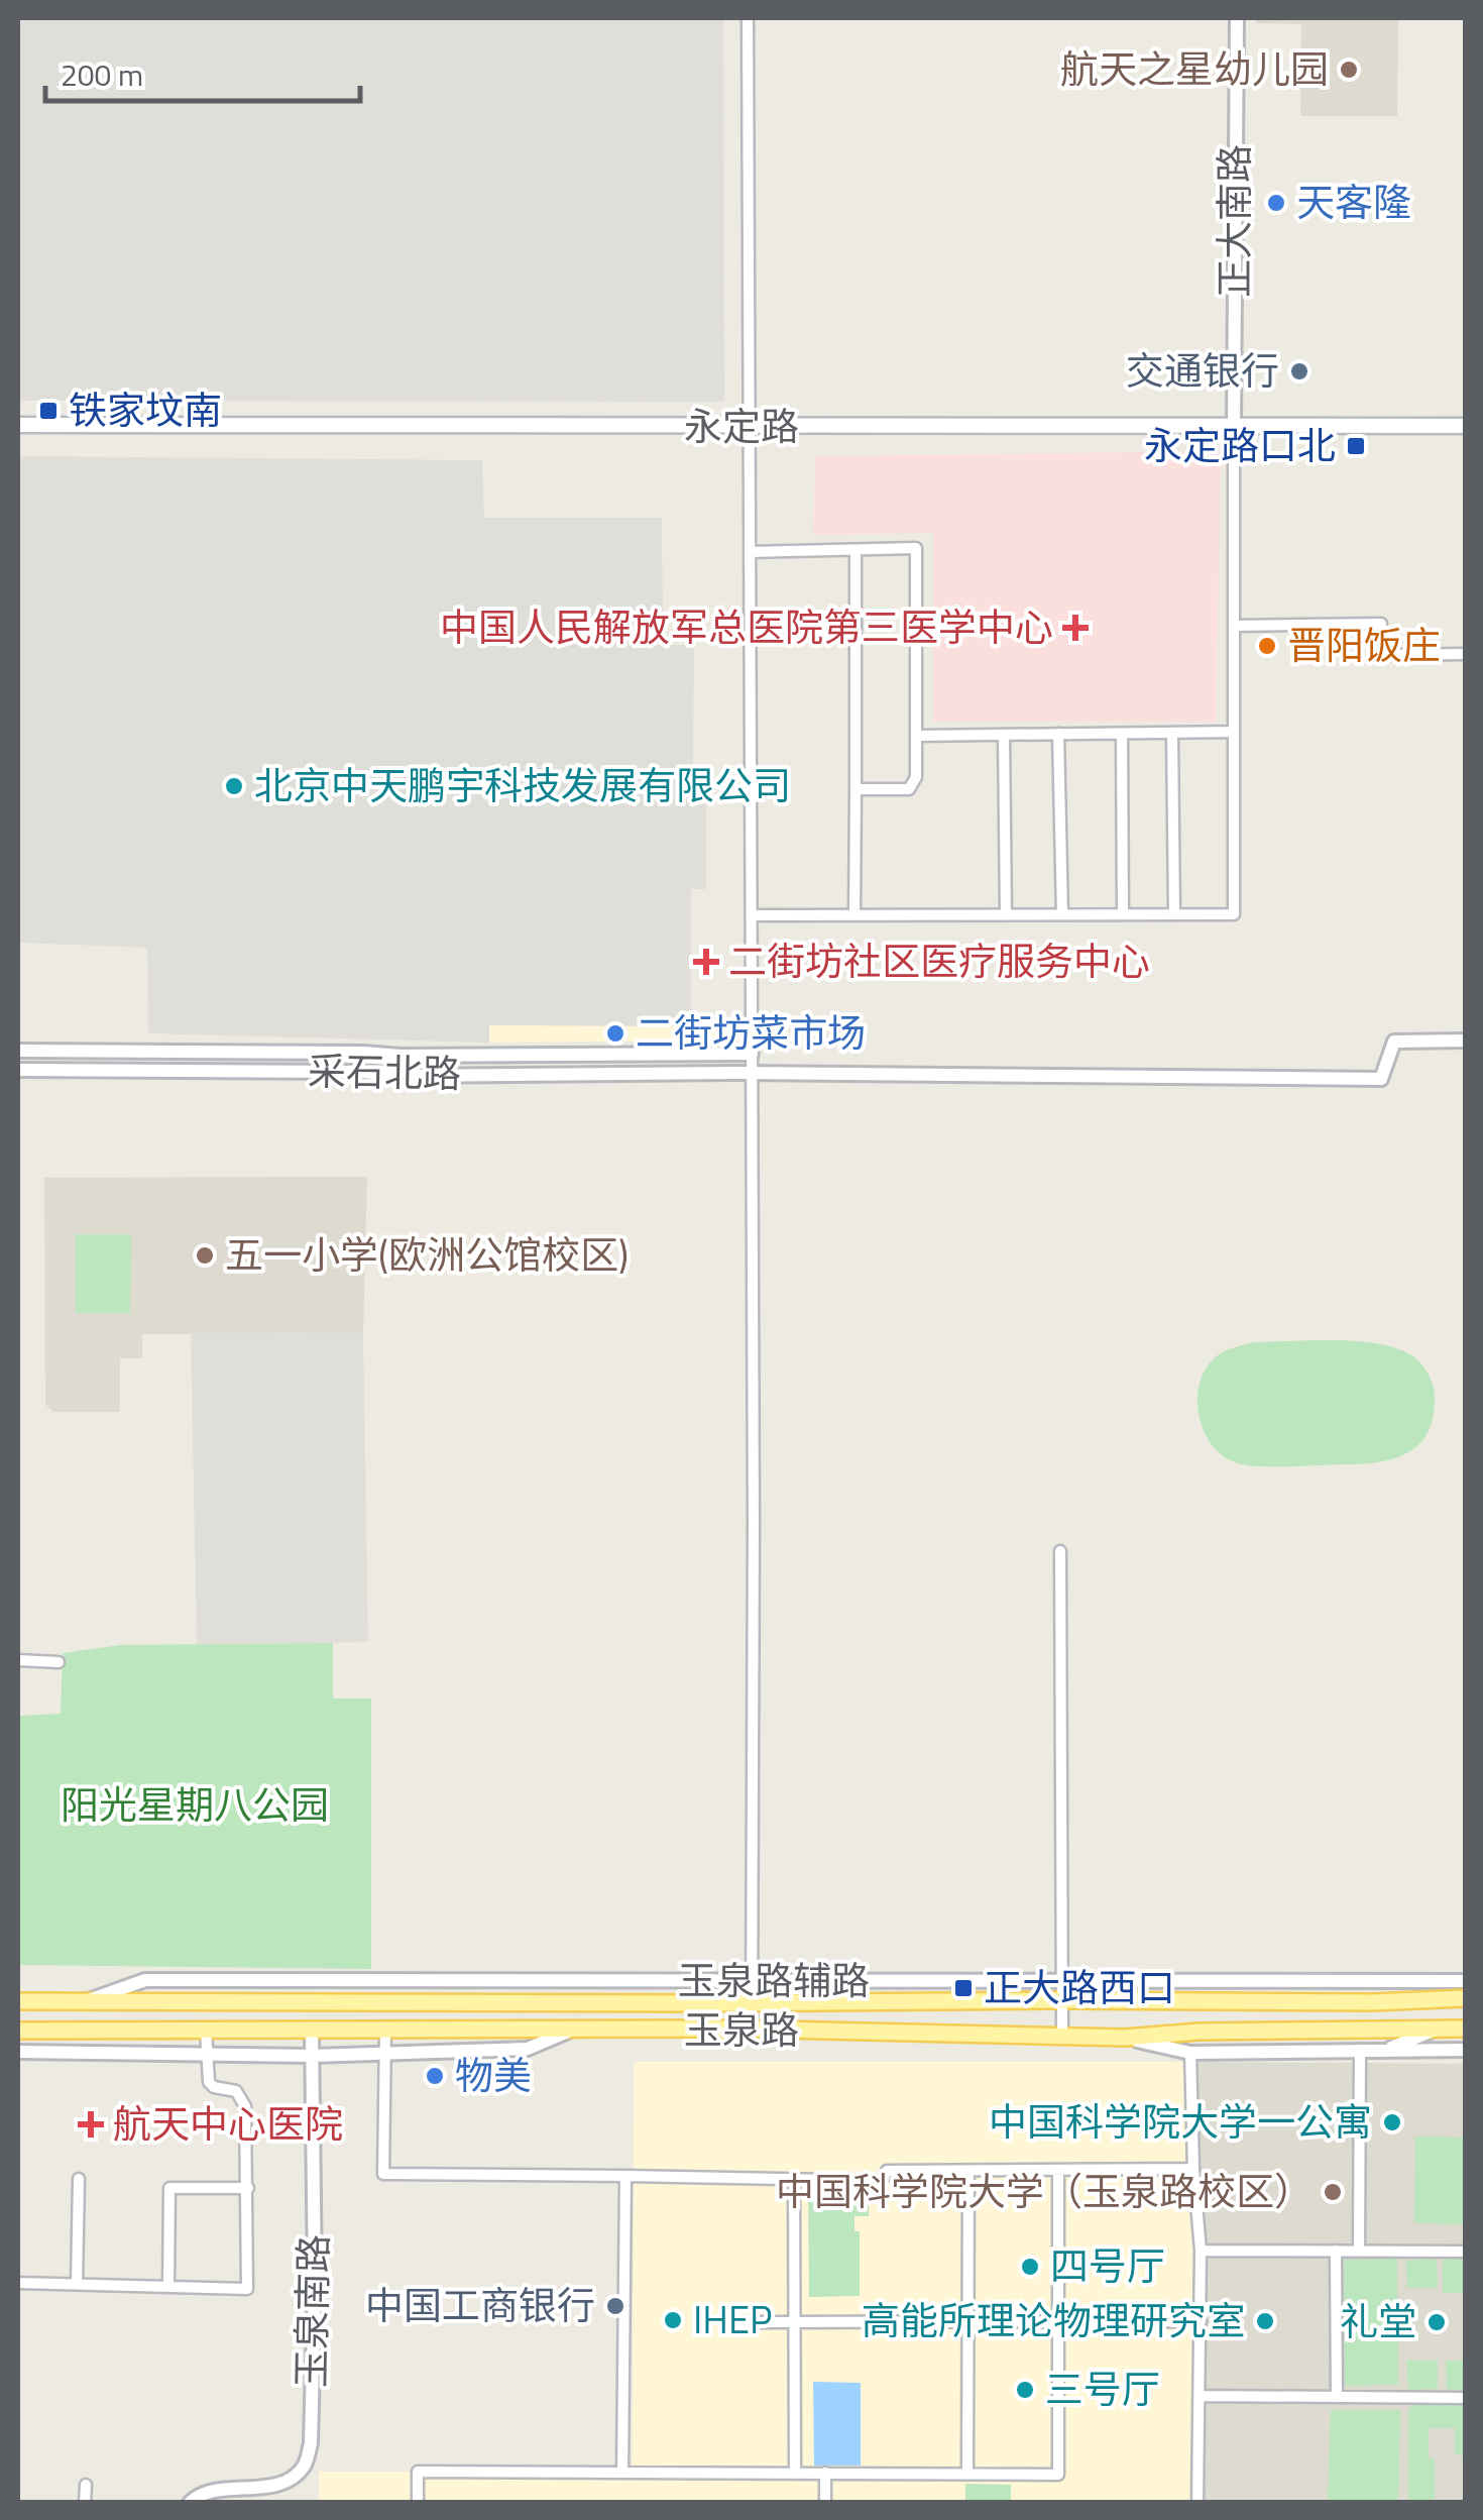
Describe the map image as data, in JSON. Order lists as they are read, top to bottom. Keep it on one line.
{"streets":{"main road":["永定路","玉泉路"],"street":["正大南路","采石北路","玉泉路辅路","玉泉南路"]},"crossings":[["正大南路","永定路"],["玉泉路辅路","玉泉路"],["玉泉路","玉泉南路"]],"parks":["阳光星期八公园"],"places":{"other":["航天之星幼儿园","天客隆","交通银行","晋阳饭庄","北京中天鹏宇科技发展有限公司","二街坊菜市场","五一小学(欧洲公馆校区)","物美","中国科学院大学一公寓","中国科学院大学（玉泉路校区）","四号厅","中国工商银行","IHEP","高能所理论物理研究室","礼堂","三号厅"],"transit":["铁家坟南","永定路口北","正大路西口"],"health":["中国人民解放军总医院第三医学中心","二街坊社区医疗服务中心","航天中心医院"]},"scale_bar":"200 m"}
